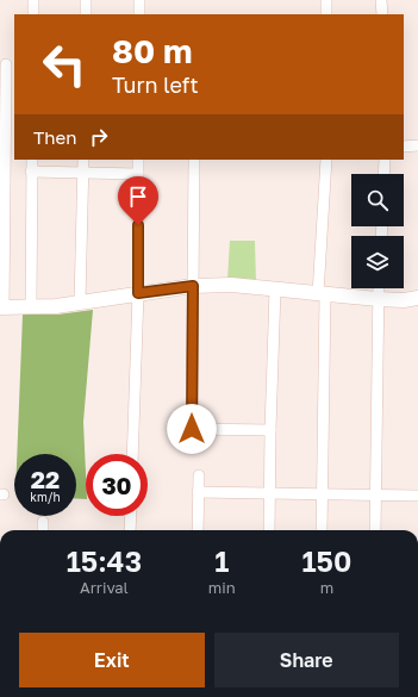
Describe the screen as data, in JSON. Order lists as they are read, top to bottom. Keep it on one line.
{"page":{"turn":["80 m","Turn left"],"then":"Then","speed":"22 km/h","limit":"30","eta":["15:43","Arrival","1","min","150","m"],"buttons":["Exit","Share"]}}
